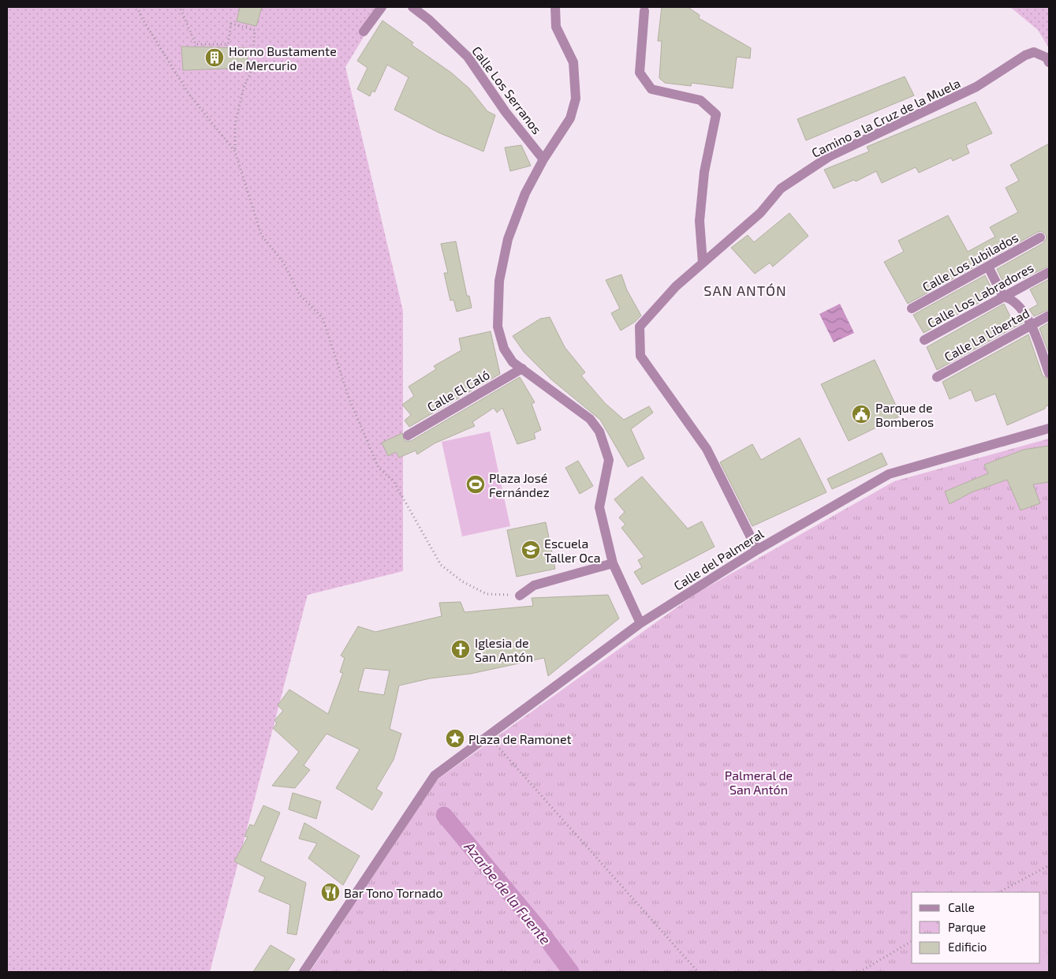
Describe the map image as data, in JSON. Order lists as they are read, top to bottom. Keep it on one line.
{"streets":{"street":["Calle Los Serranos","Camino a la Cruz de la Muela","Calle Los Jubilados","Calle Los Labradores","Calle La Libertad","Calle El Caló","Calle del Palmeral"]},"crossings":[["Calle Los Serranos","Calle El Caló"],["Calle Los Serranos","Calle del Palmeral"],["Camino a la Cruz de la Muela","Calle del Palmeral"]],"districts":["SAN ANTÓN"],"water":["Azarbe de la Fuente"],"parks":["Palmeral de San Antón"],"places":{"building":["Horno Bustamente de Mercurio"],"public building":["Parque de Bomberos"],"sports":["Plaza José Fernández"],"school or university":["Escuela Taller Oca"],"church":["Iglesia de San Antón"],"place":["Plaza de Ramonet"],"restaurant":["Bar Tono Tornado"]},"legend":["Calle","Parque","Edificio"]}
